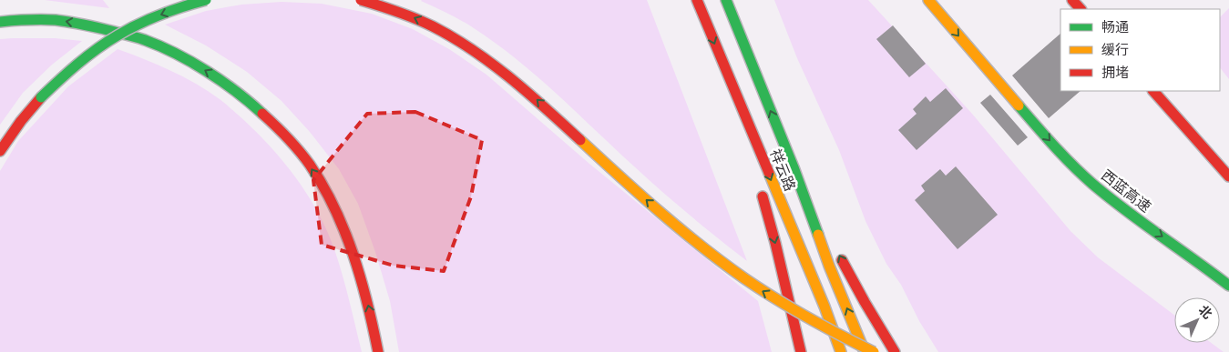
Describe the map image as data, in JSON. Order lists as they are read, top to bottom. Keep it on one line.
{"streets":{"main road":["祥云路","西蓝高速"]},"one_way":["西蓝高速"],"legend":["畅通","缓行","拥堵"],"north":"top right"}
